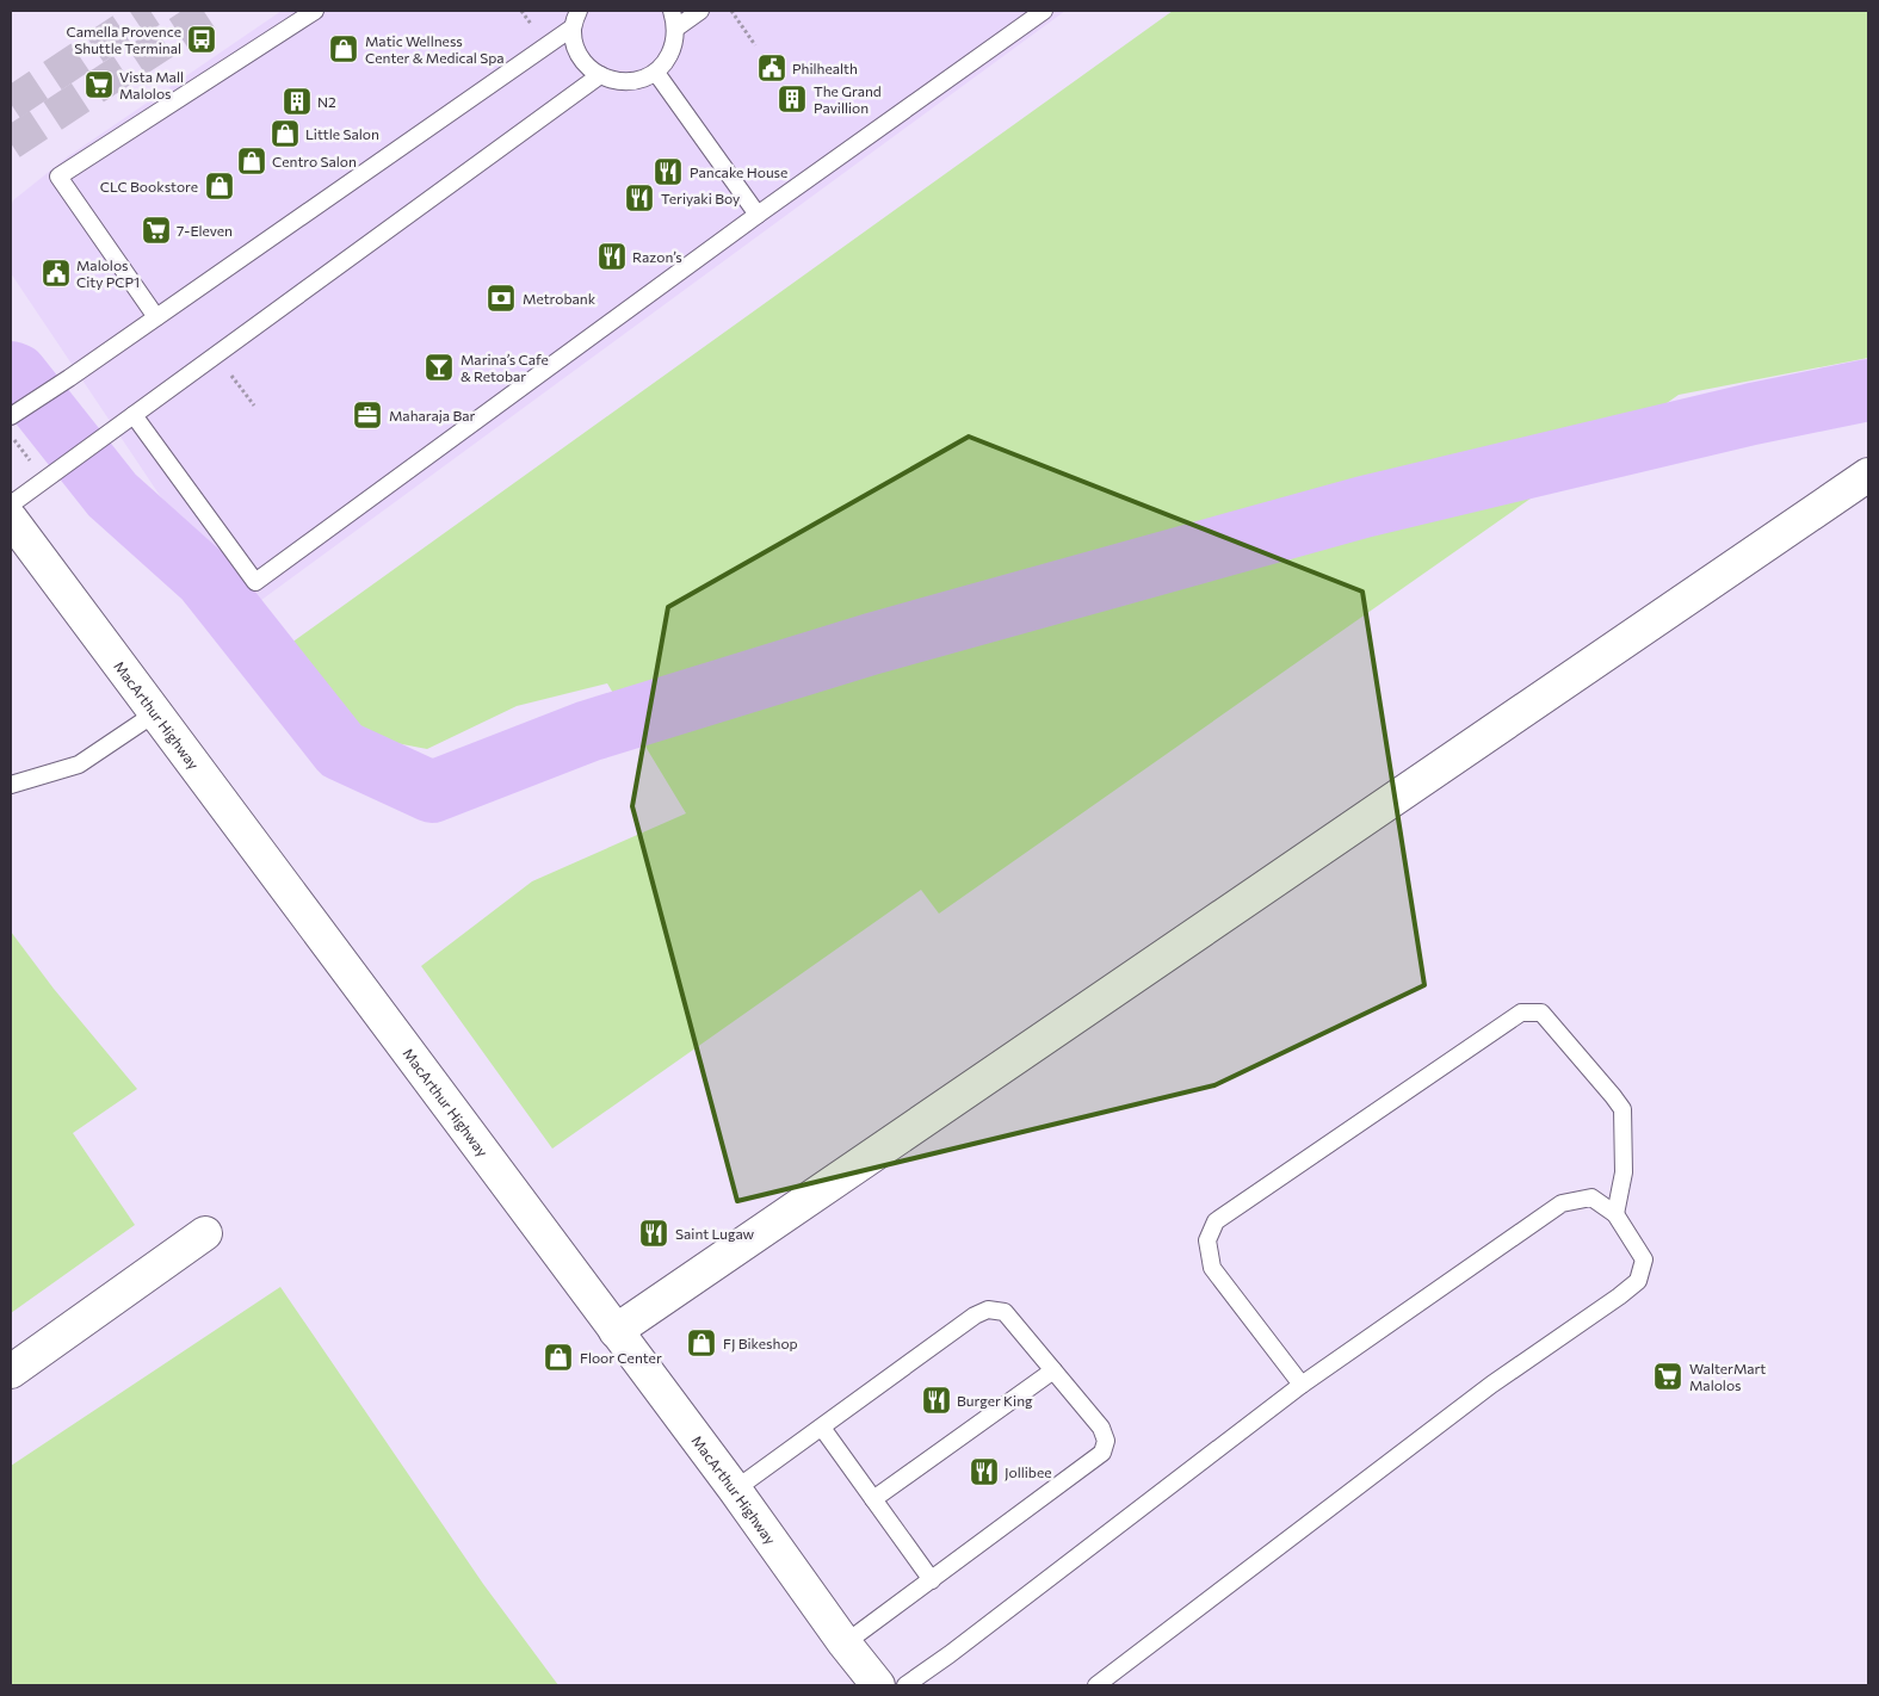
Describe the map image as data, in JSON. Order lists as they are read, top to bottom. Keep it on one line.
{"streets":{"main road":["MacArthur Highway"]},"places":{"bus stop":["Camella Provence Shuttle Terminal"],"shop":["Matic Wellness Center & Medical Spa","Little Salon","Centro Salon","CLC Bookstore","FJ Bikeshop","Floor Center"],"public building":["Philhealth","Malolos City PCP1"],"supermarket":["Vista Mall Malolos","7-Eleven","WalterMart Malolos"],"building":["The Grand Pavillion","N2"],"restaurant":["Pancake House","Teriyaki Boy","Razon’s","Saint Lugaw","Burger King","Jollibee"],"bank":["Metrobank"],"bar":["Marina’s Cafe & Retobar"],"office":["Maharaja Bar"]}}
